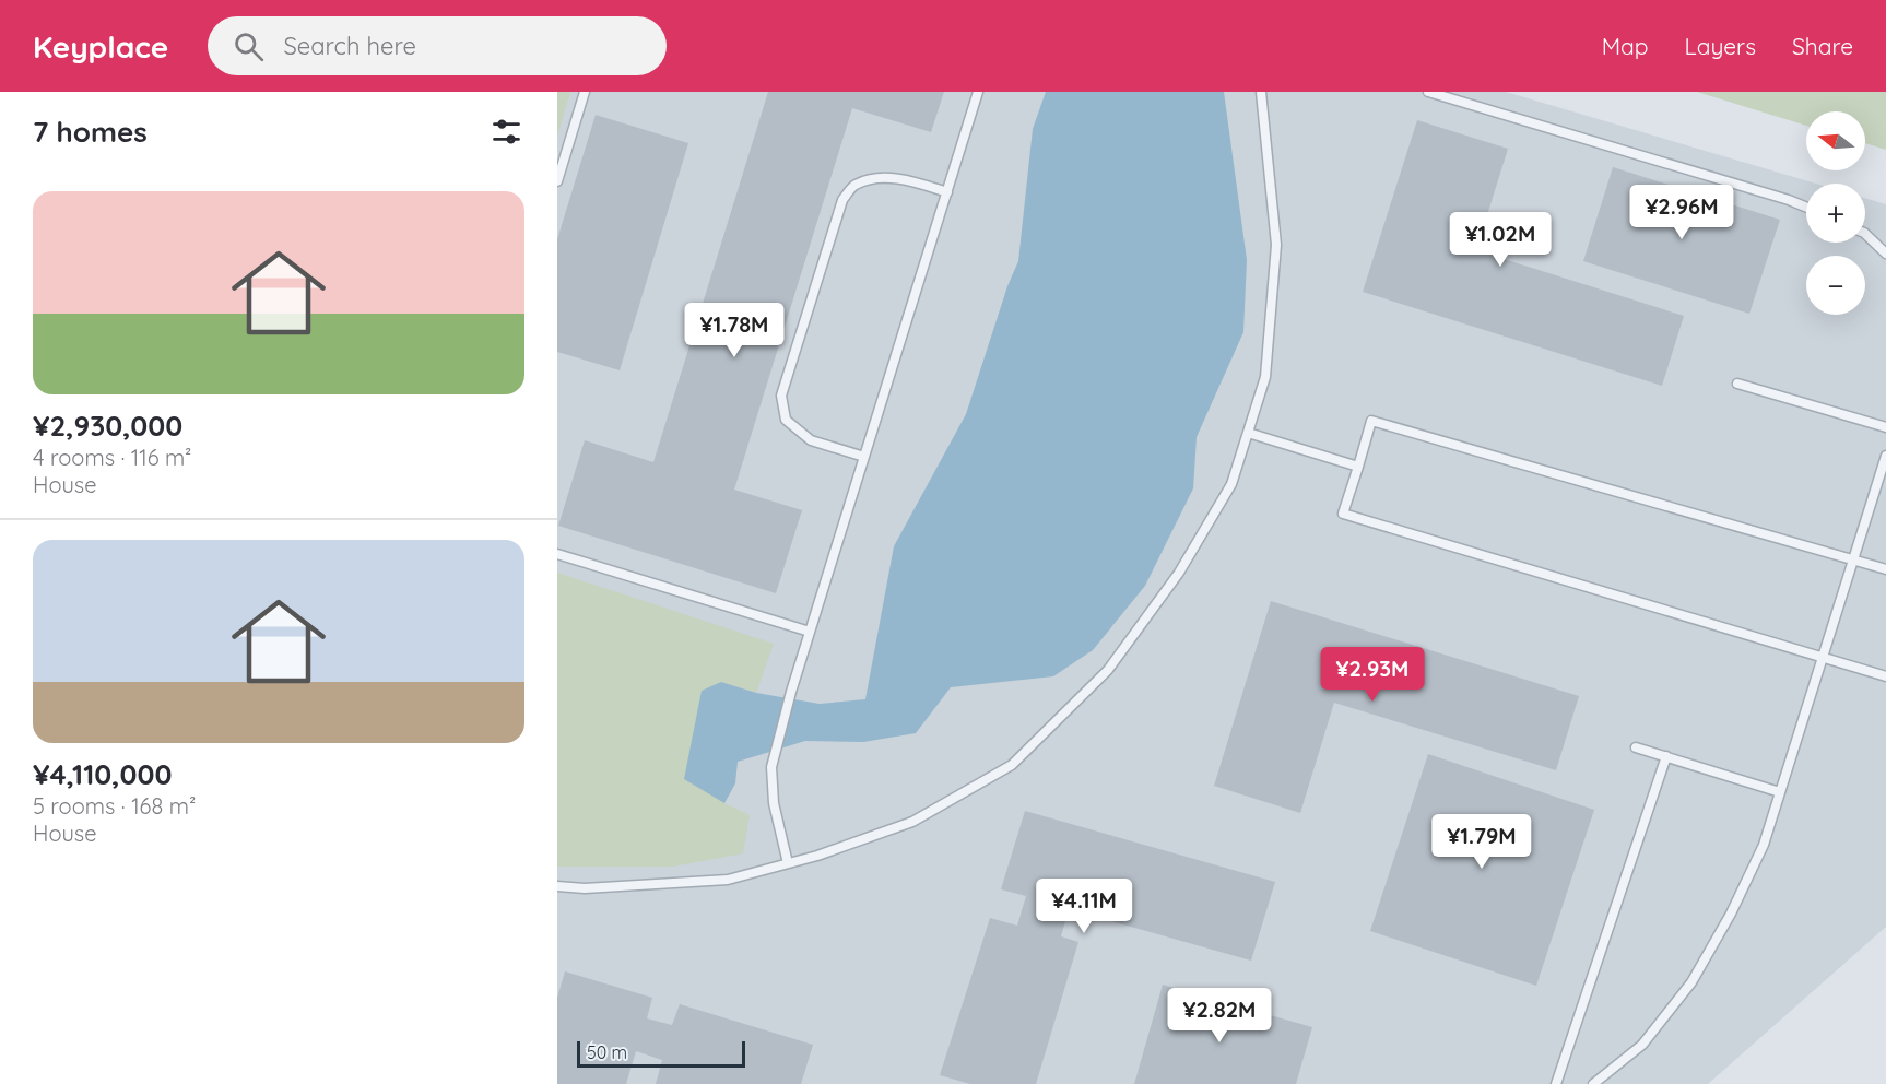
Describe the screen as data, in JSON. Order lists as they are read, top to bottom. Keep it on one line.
{"scale_bar":"50 m","north":"left","page":{"header":"Keyplace","search":"Search here","nav":["Map","Layers","Share"],"heading":"7 homes","map_buttons":["+","−"],"list":[{"name":"¥2,930,000","note":"4 rooms · 116 m² · House"},{"name":"¥4,110,000","note":"5 rooms · 168 m² · House"}],"price":["¥2.96M","¥1.02M","¥1.78M","¥2.93M","¥1.79M","¥4.11M","¥2.82M"],"scale":"50 m"}}
